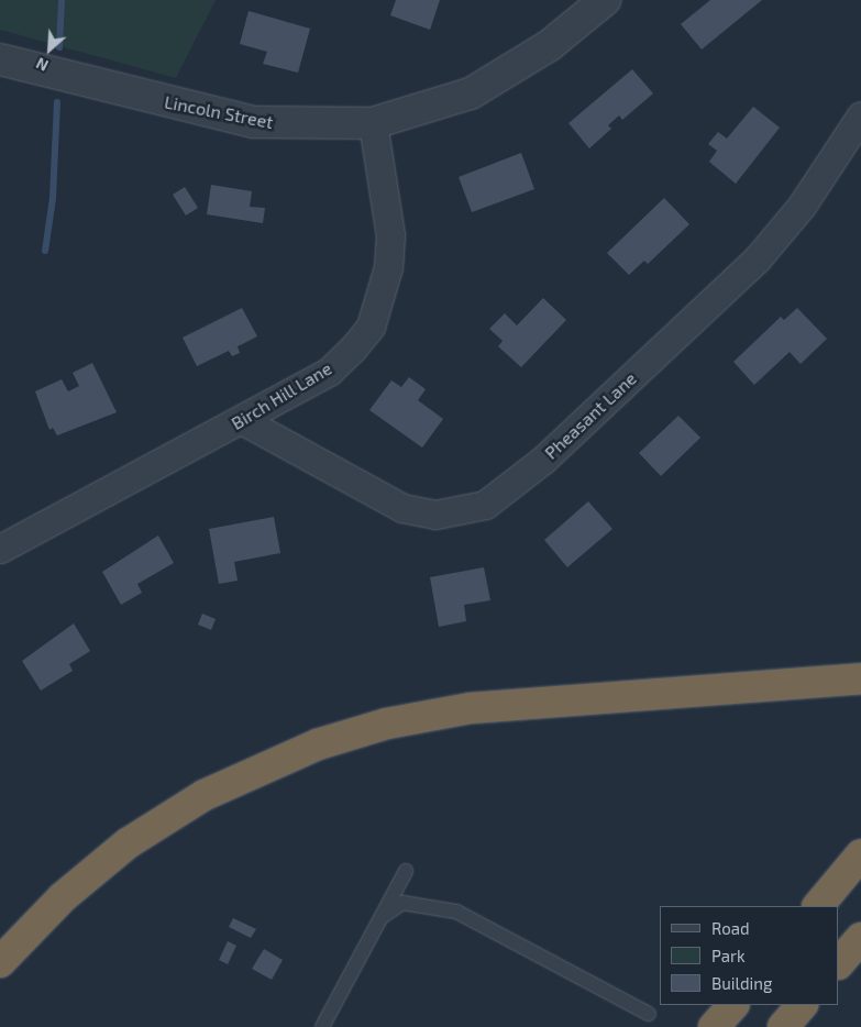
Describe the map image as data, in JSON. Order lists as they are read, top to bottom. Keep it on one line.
{"streets":{"street":["Lincoln Street","Birch Hill Lane","Pheasant Lane"]},"crossings":[["Lincoln Street","Birch Hill Lane"],["Birch Hill Lane","Pheasant Lane"]],"legend":["Road","Park","Building"],"north":"bottom left"}
